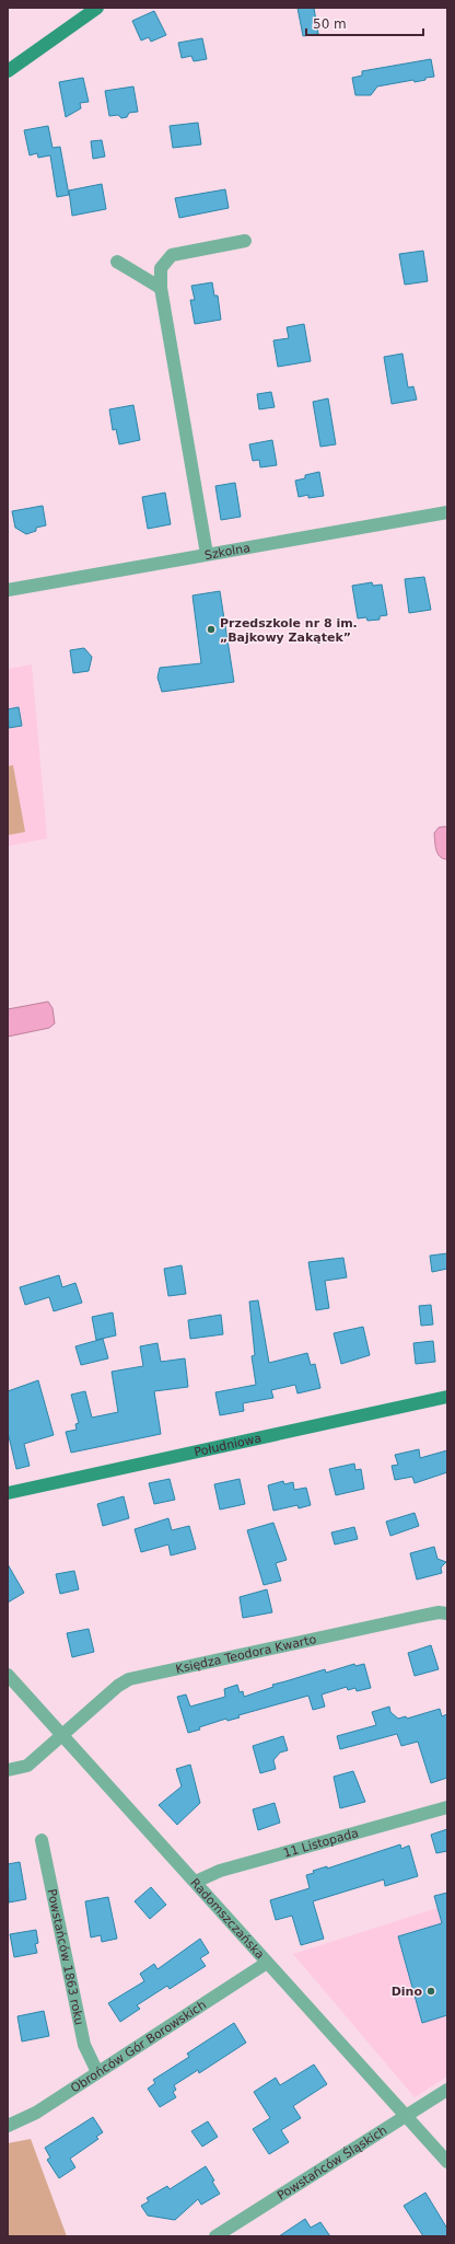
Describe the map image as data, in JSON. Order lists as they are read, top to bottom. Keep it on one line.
{"streets":{"street":["Szkolna","Południowa","Księdza Teodora Kwarto","11 Listopada","Radomszczańska","Powstańców 1863 roku","Obrońców Gór Borowskich","Powstańców Śląskich"]},"crossings":[["Księdza Teodora Kwarto","Radomszczańska"],["11 Listopada","Radomszczańska"],["Radomszczańska","Obrońców Gór Borowskich"],["Radomszczańska","Powstańców Śląskich"],["Powstańców 1863 roku","Obrońców Gór Borowskich"]],"places":["Przedszkole nr 8 im. „Bajkowy Zakątek”","Dino"],"scale_bar":"50 m"}
